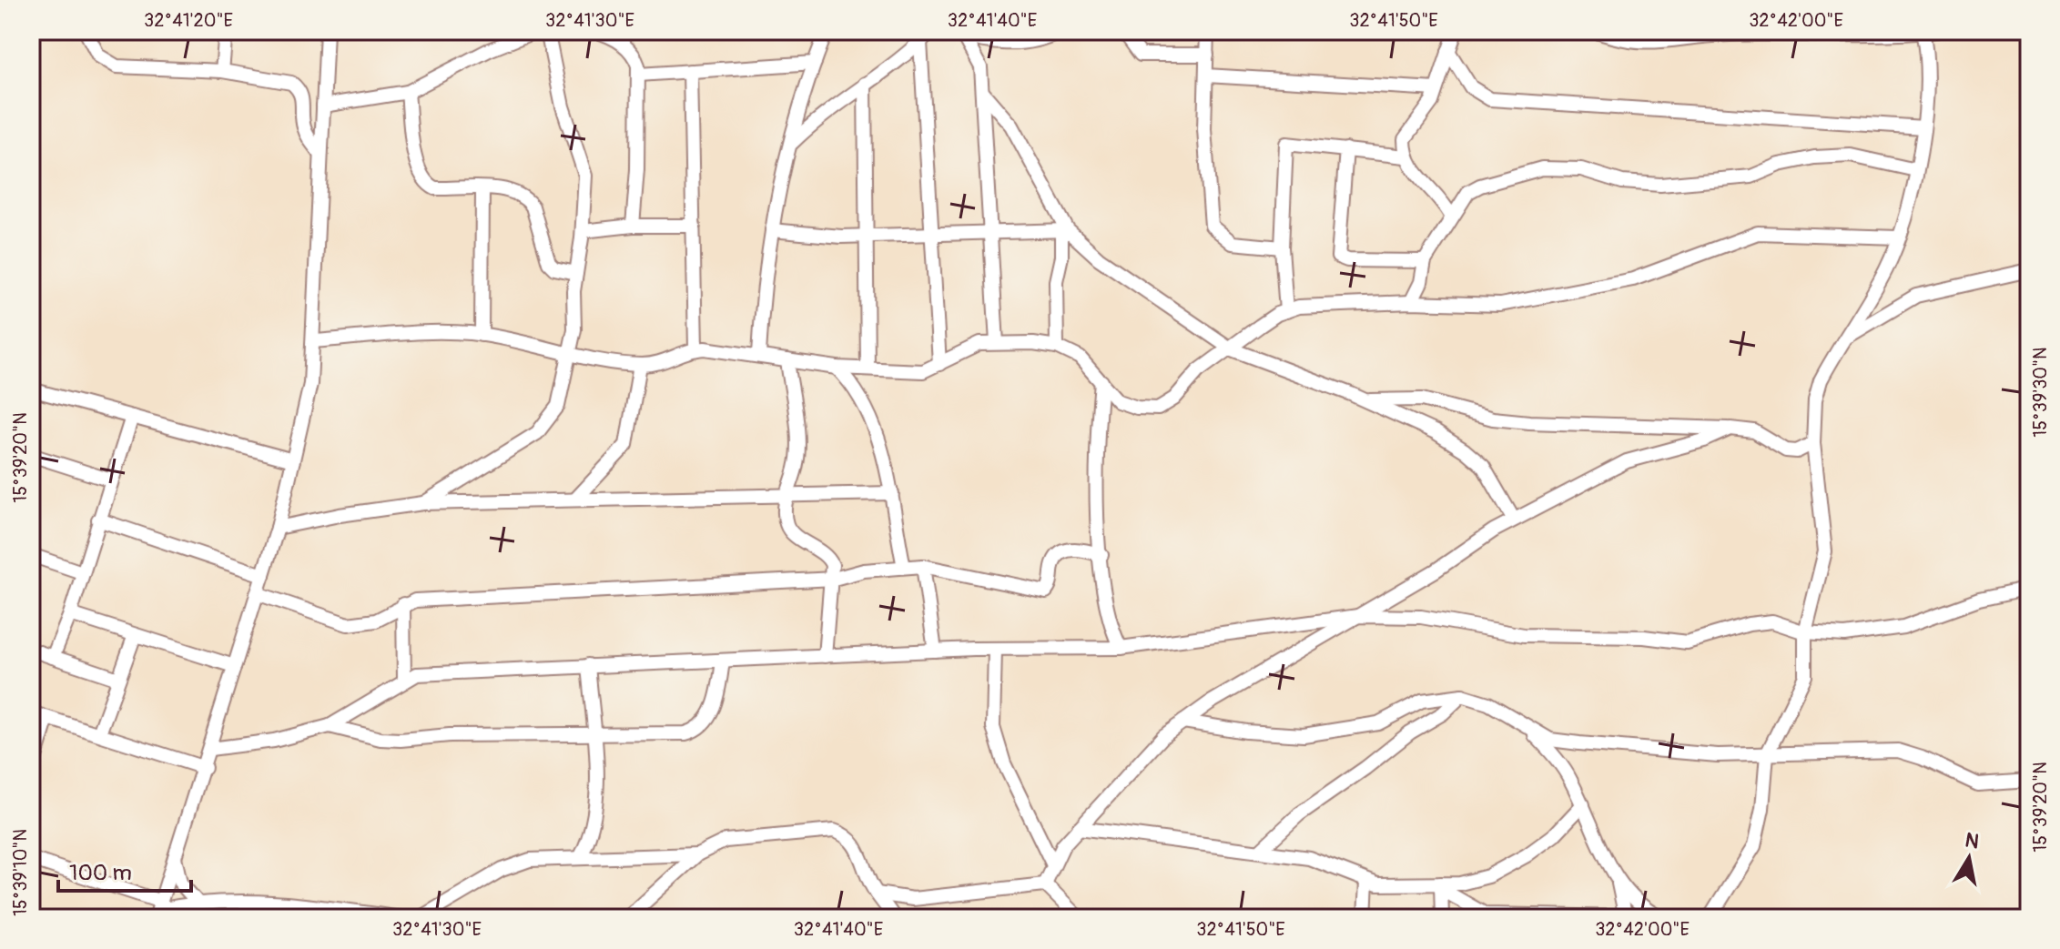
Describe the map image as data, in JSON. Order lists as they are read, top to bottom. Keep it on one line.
{"scale_bar":"100 m","north":"top","coordinates":["32°41'20\"E","32°41'30\"E","32°41'40\"E","32°41'50\"E","32°42'00\"E","15°39'30\"N","15°39'20\"N","15°39'10\"N"]}
